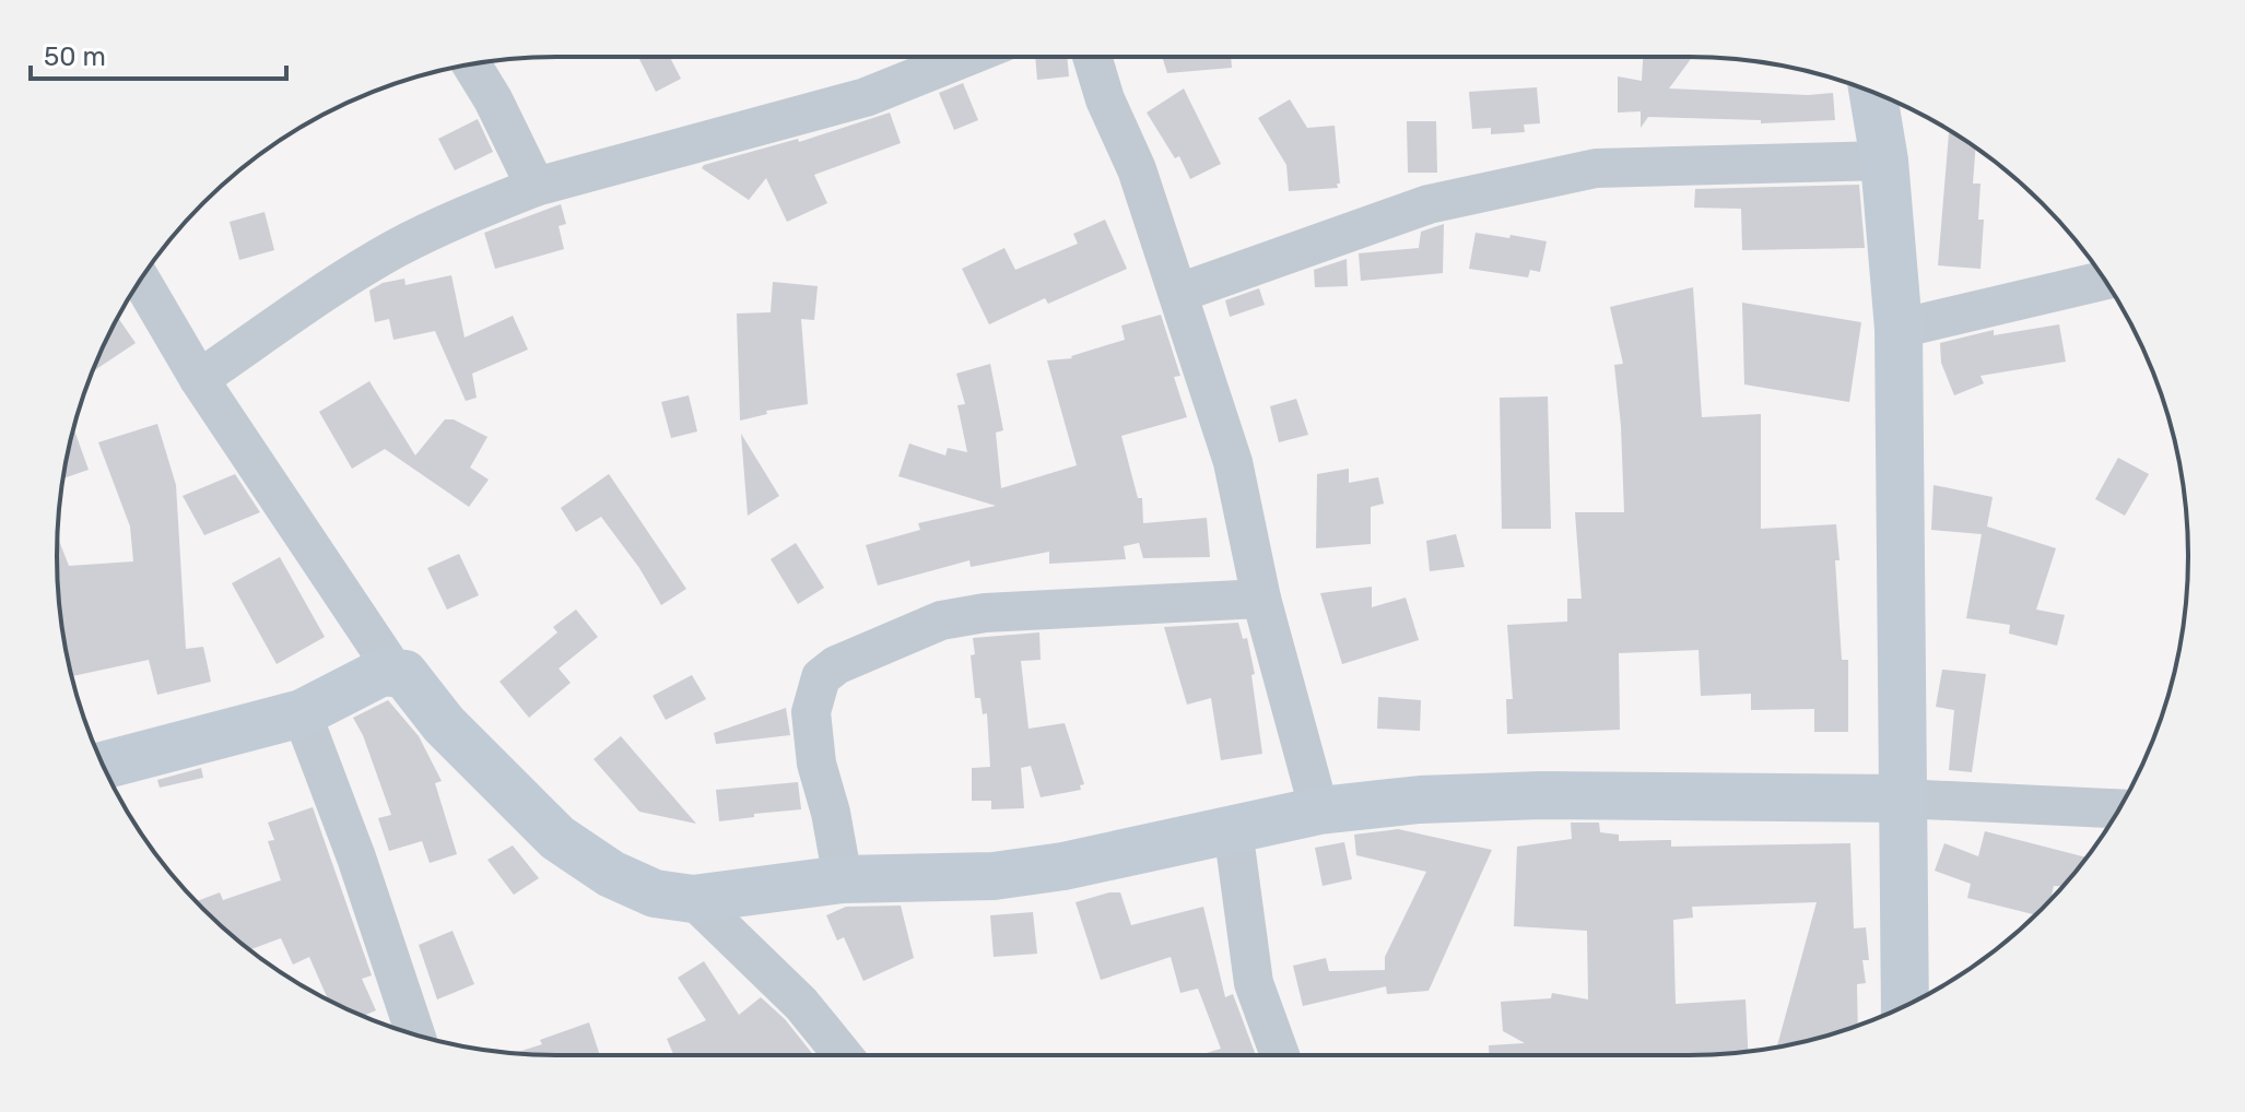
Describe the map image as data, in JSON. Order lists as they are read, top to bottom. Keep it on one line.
{"scale_bar":"50 m"}
